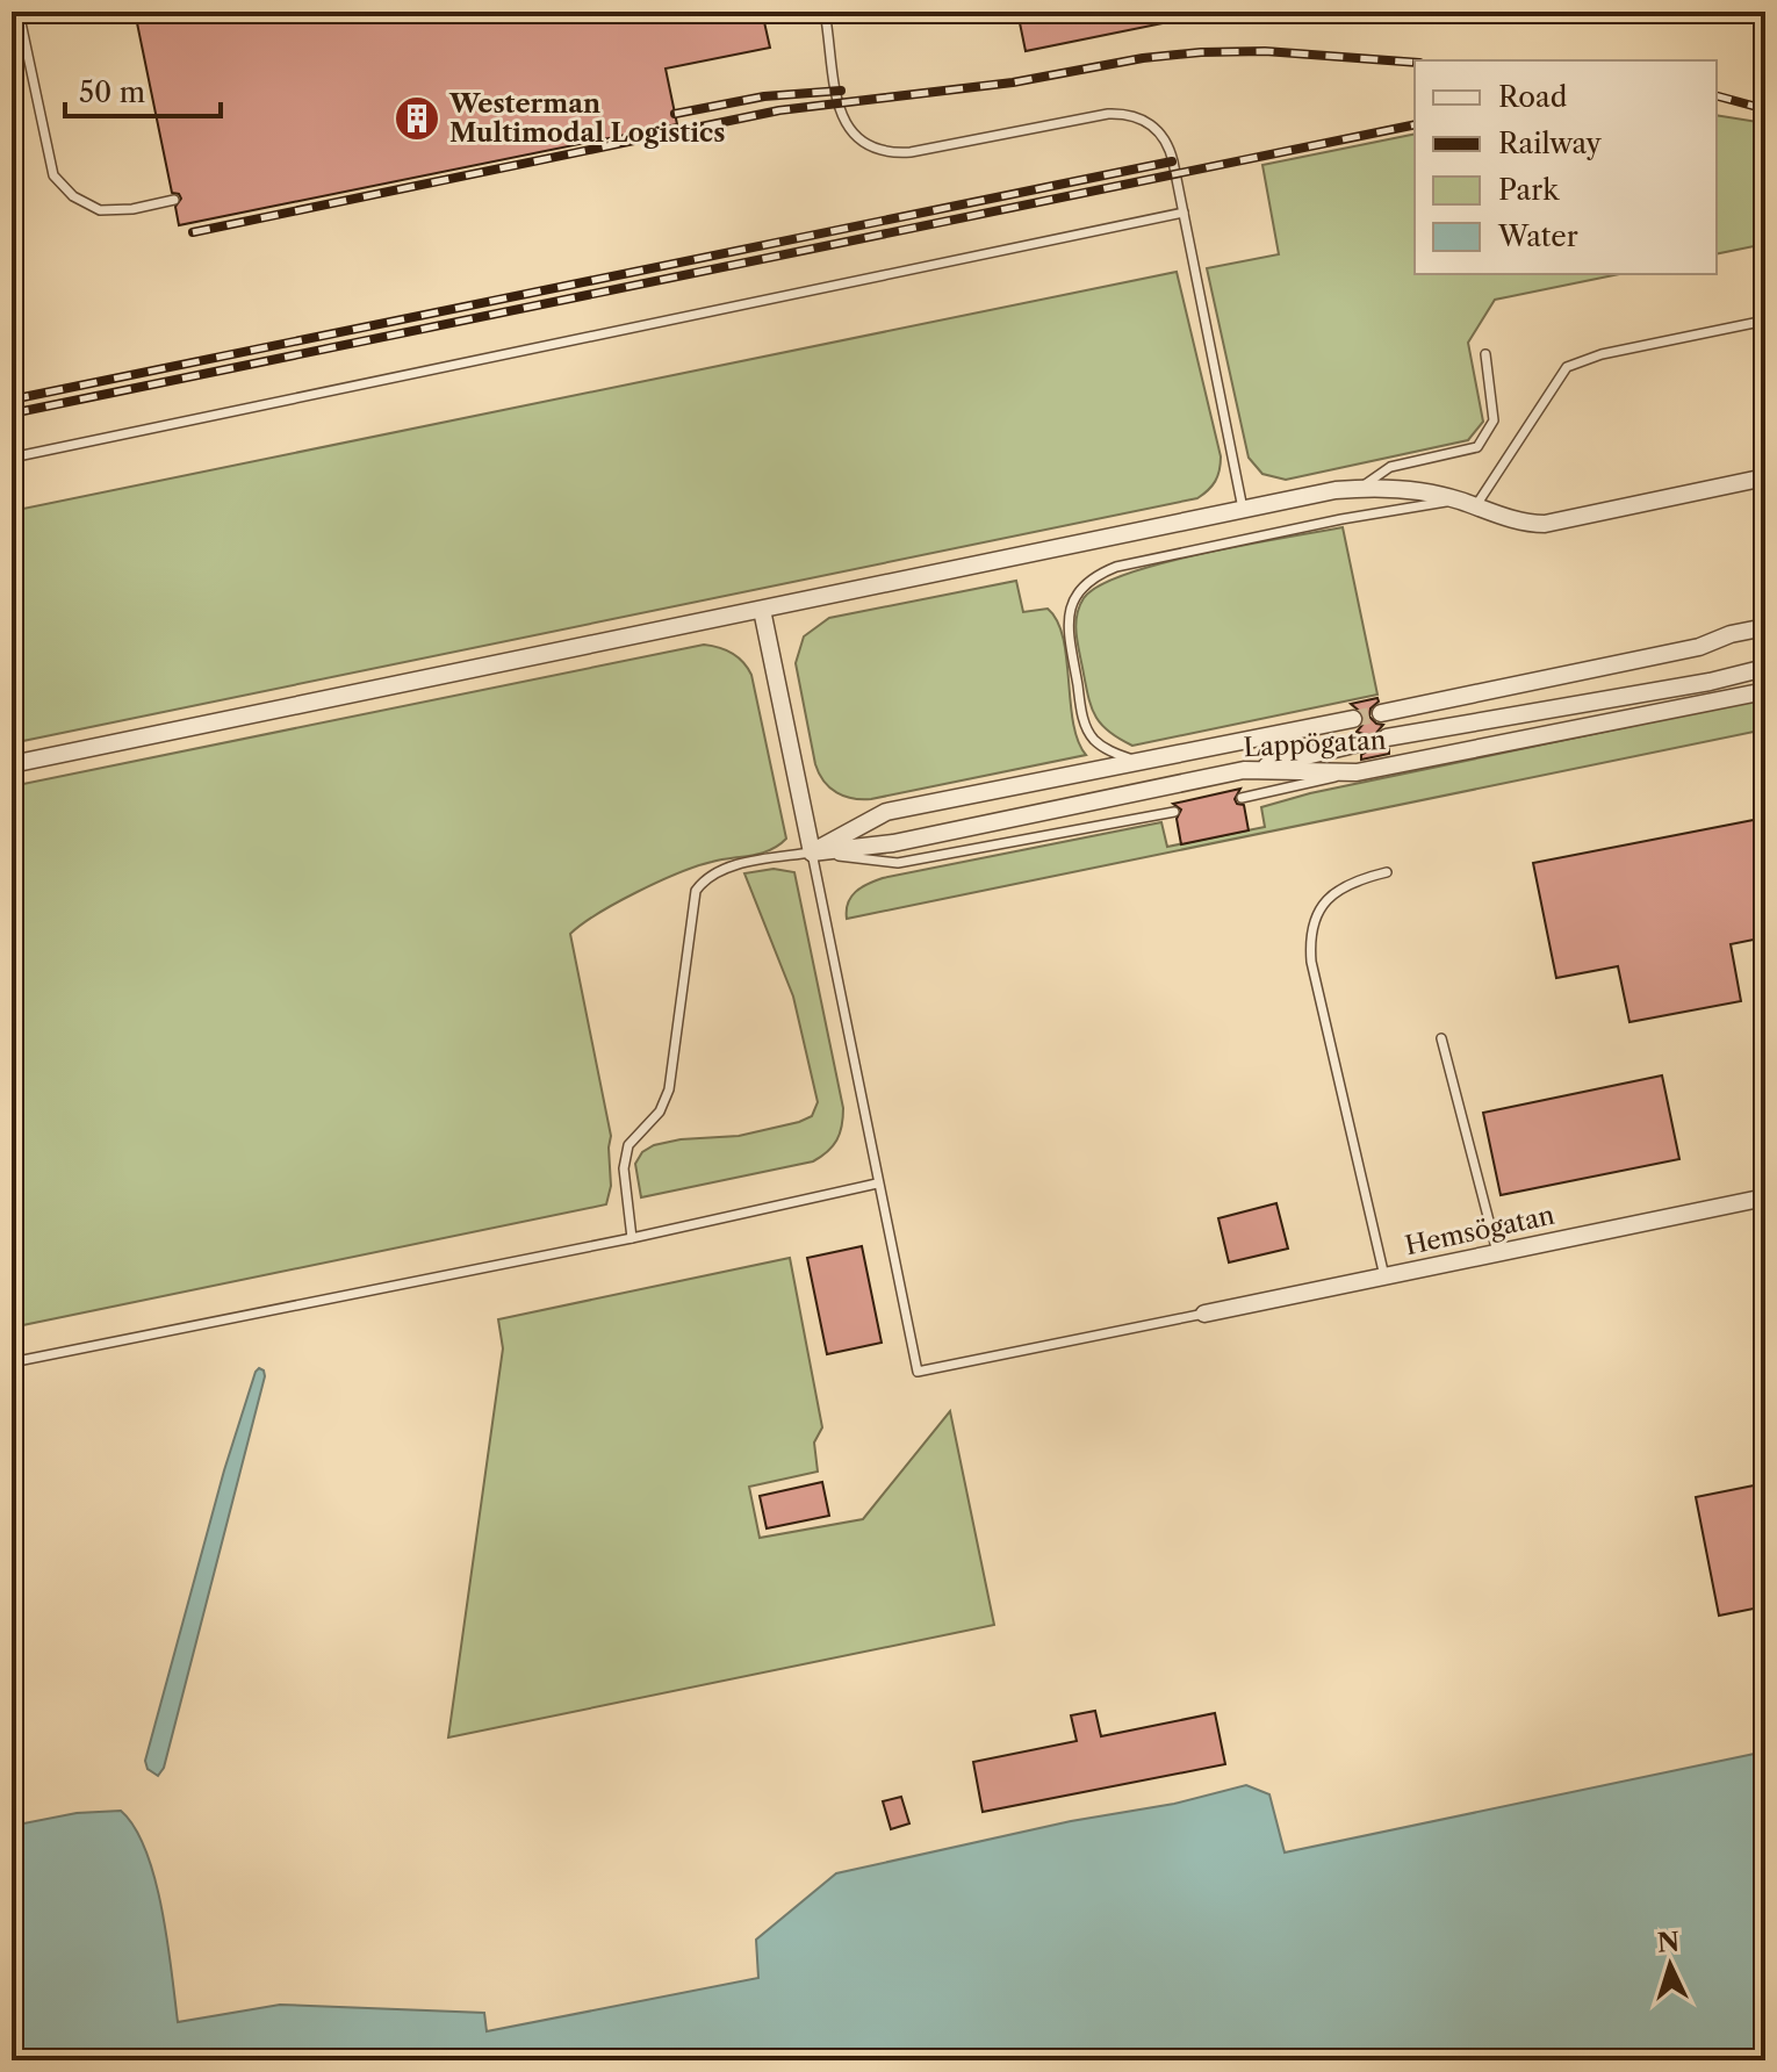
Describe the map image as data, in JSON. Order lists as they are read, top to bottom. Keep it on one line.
{"streets":{"street":["Lappögatan","Hemsögatan"]},"places":{"building":["Westerman Multimodal Logistics"]},"legend":["Road","Railway","Park","Water"],"scale_bar":"50 m","north":"top"}
